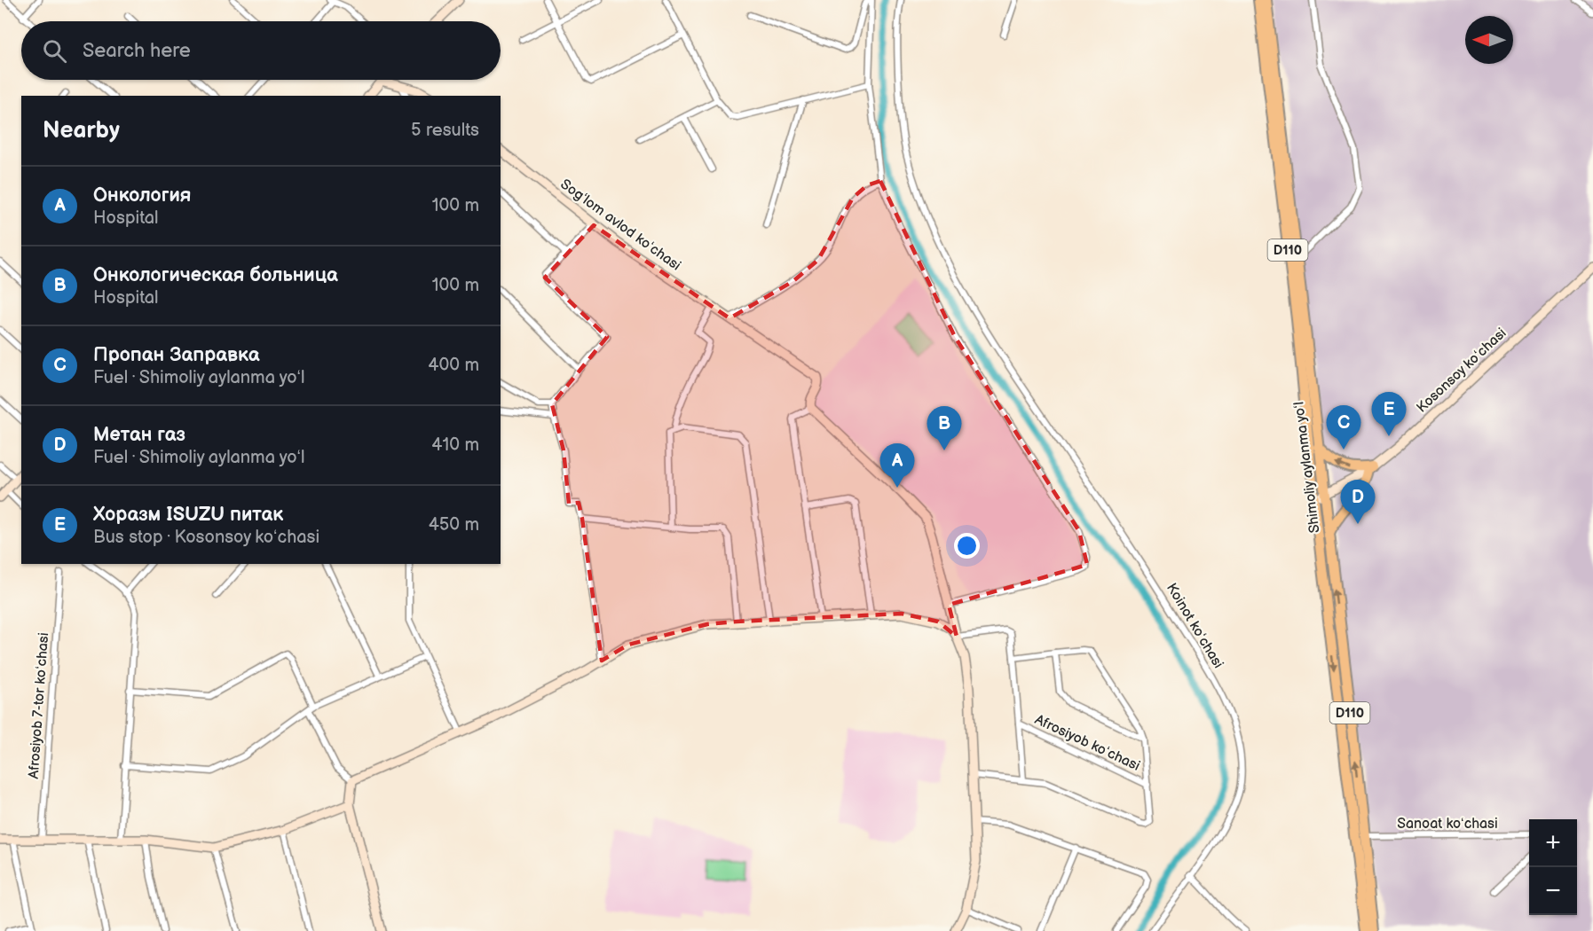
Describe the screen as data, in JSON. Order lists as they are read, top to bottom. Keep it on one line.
{"streets":{"main road":["D110","Shimoliy aylanma yoʻl"],"street":["Sogʻlom avlod koʻchasi","Kosonsoy koʻchasi","Koinot koʻchasi","Afrosiyob 7-tor koʻchasi","Afrosiyob koʻchasi","Sanoat koʻchasi"]},"crossings":[["Kosonsoy koʻchasi","Shimoliy aylanma yoʻl"],["Shimoliy aylanma yoʻl","Sanoat koʻchasi"]],"north":"left","page":{"search":"Search here","heading":["Nearby","5 results"],"list":[{"mark":"A","name":"Онкология","note":"Hospital","value":"100 m"},{"mark":"B","name":"Онкологическая больница","note":"Hospital","value":"100 m"},{"mark":"C","name":"Пропан Заправка","note":"Fuel · Shimoliy aylanma yoʻl","value":"400 m"},{"mark":"D","name":"Метан газ","note":"Fuel · Shimoliy aylanma yoʻl","value":"410 m"},{"mark":"E","name":"Хоразм ISUZU питак","note":"Bus stop · Kosonsoy koʻchasi","value":"450 m"}],"pins":["E","C","B","A","D"],"map_buttons":["+","−"]}}
